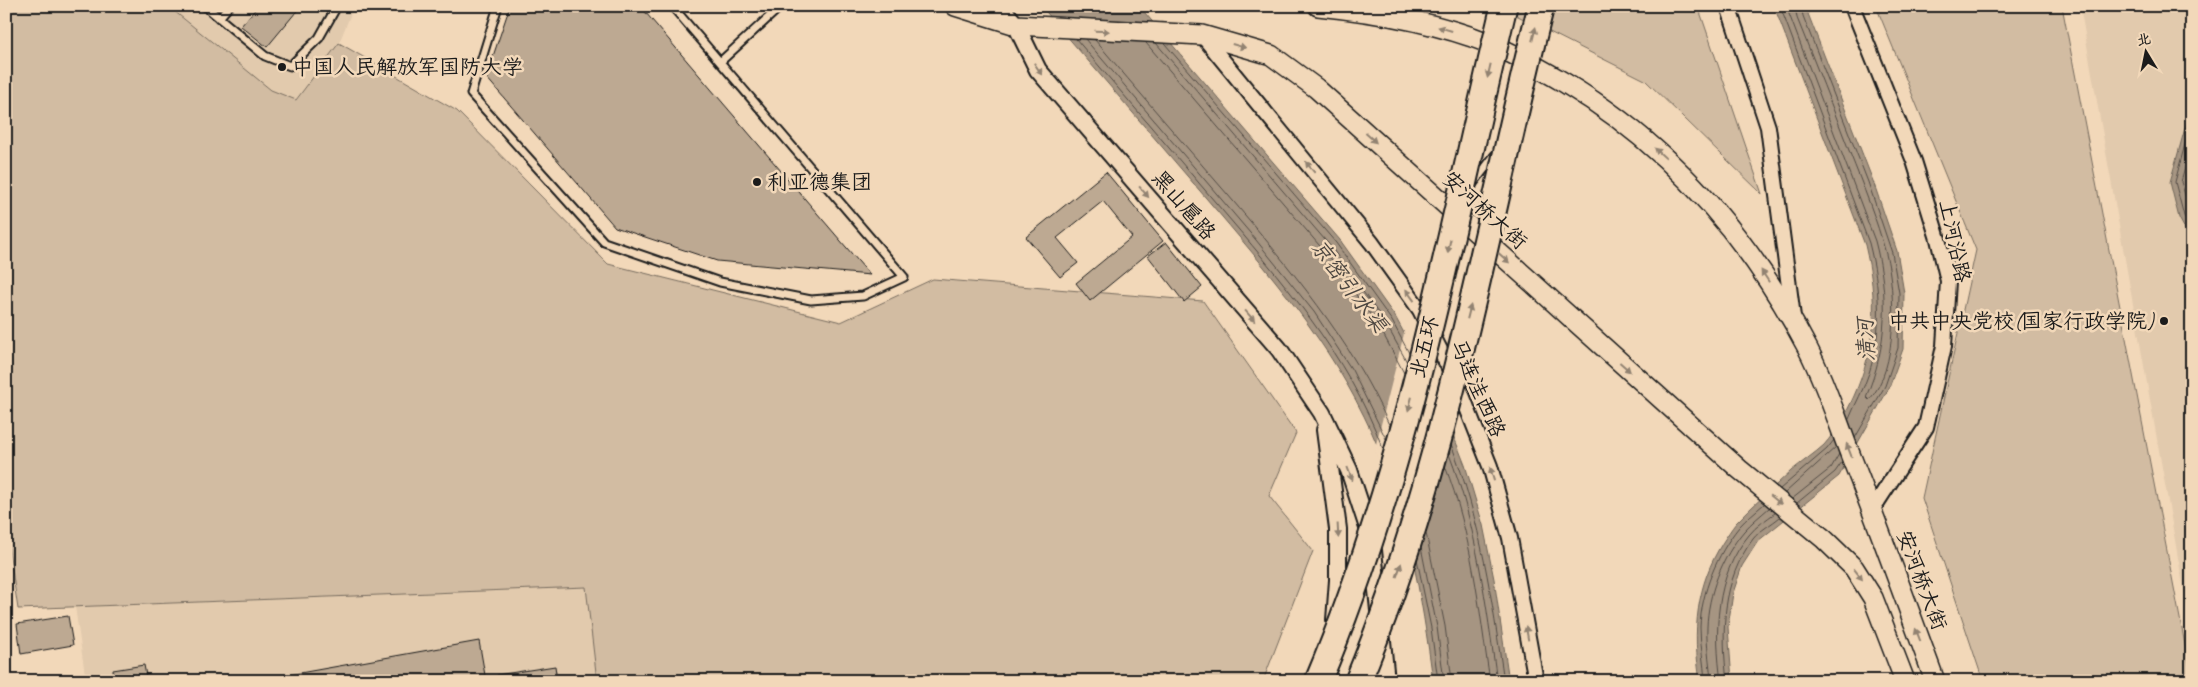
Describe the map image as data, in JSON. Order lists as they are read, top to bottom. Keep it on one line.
{"streets":{"highway":["北五环"],"main road":["安河桥大街"],"street":["黑山扈路","上河沿路","马连洼西路"]},"crossings":[["黑山扈路","安河桥大街"],["安河桥大街","上河沿路"],["安河桥大街","马连洼西路"]],"one_way":["黑山扈路","马连洼西路"],"water":["京密引水渠","清河"],"places":["中国人民解放军国防大学","利亚德集团","中共中央党校(国家行政学院)"],"north":"top"}
